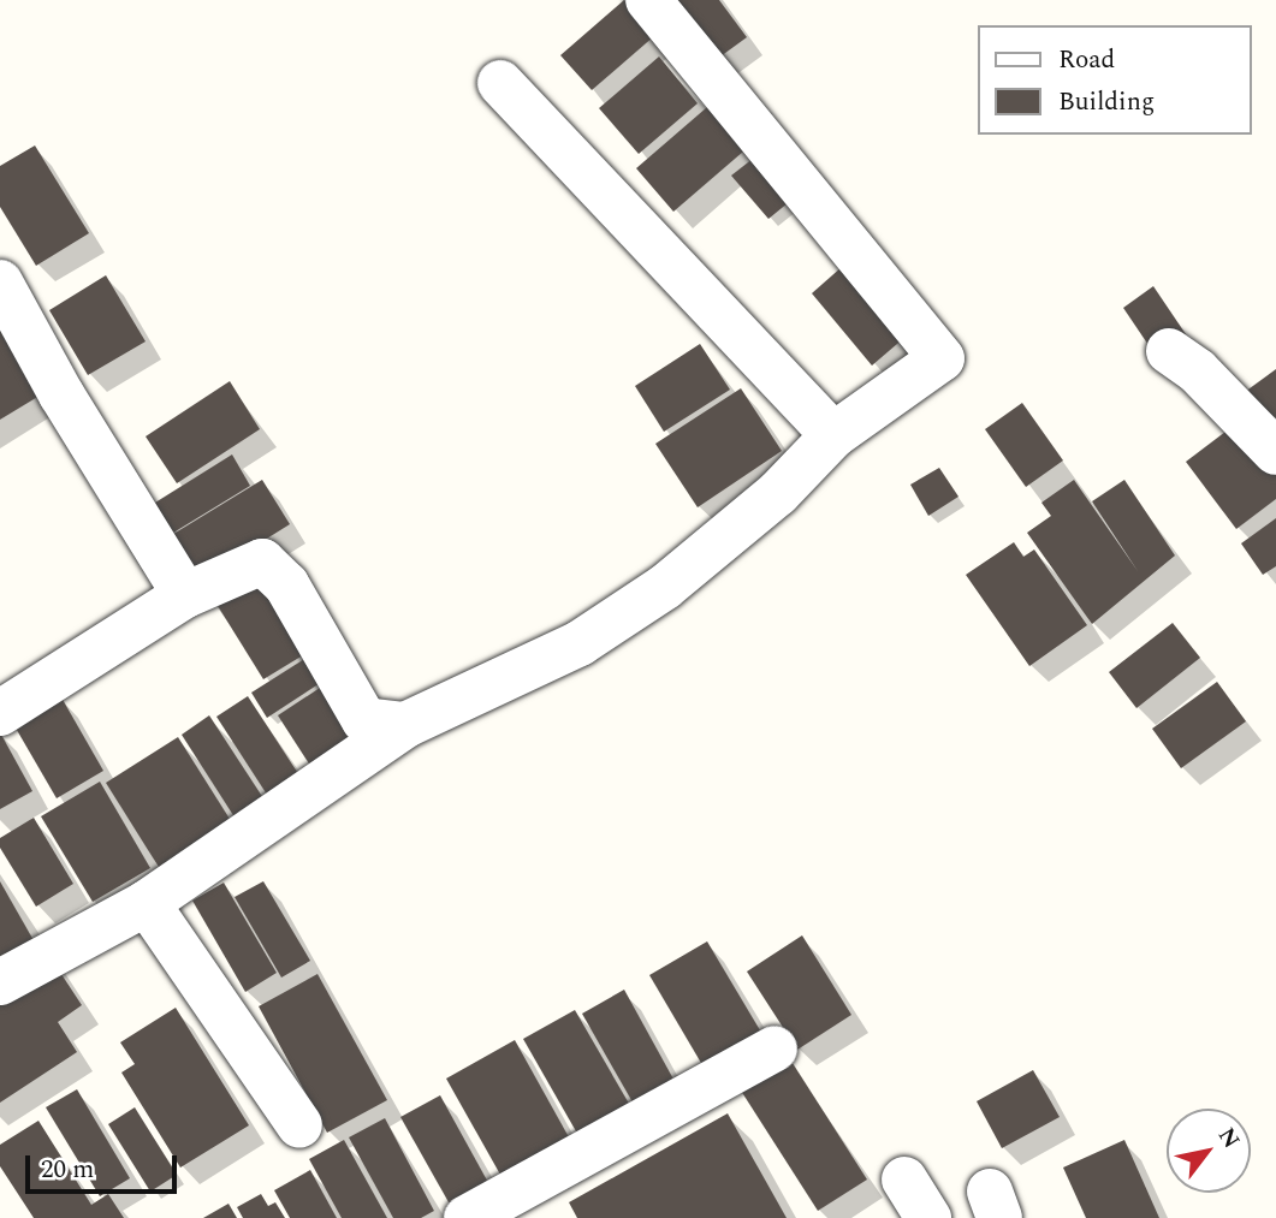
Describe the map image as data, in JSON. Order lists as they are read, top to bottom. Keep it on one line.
{"legend":["Road","Building"],"scale_bar":"20 m","north":"top right"}
